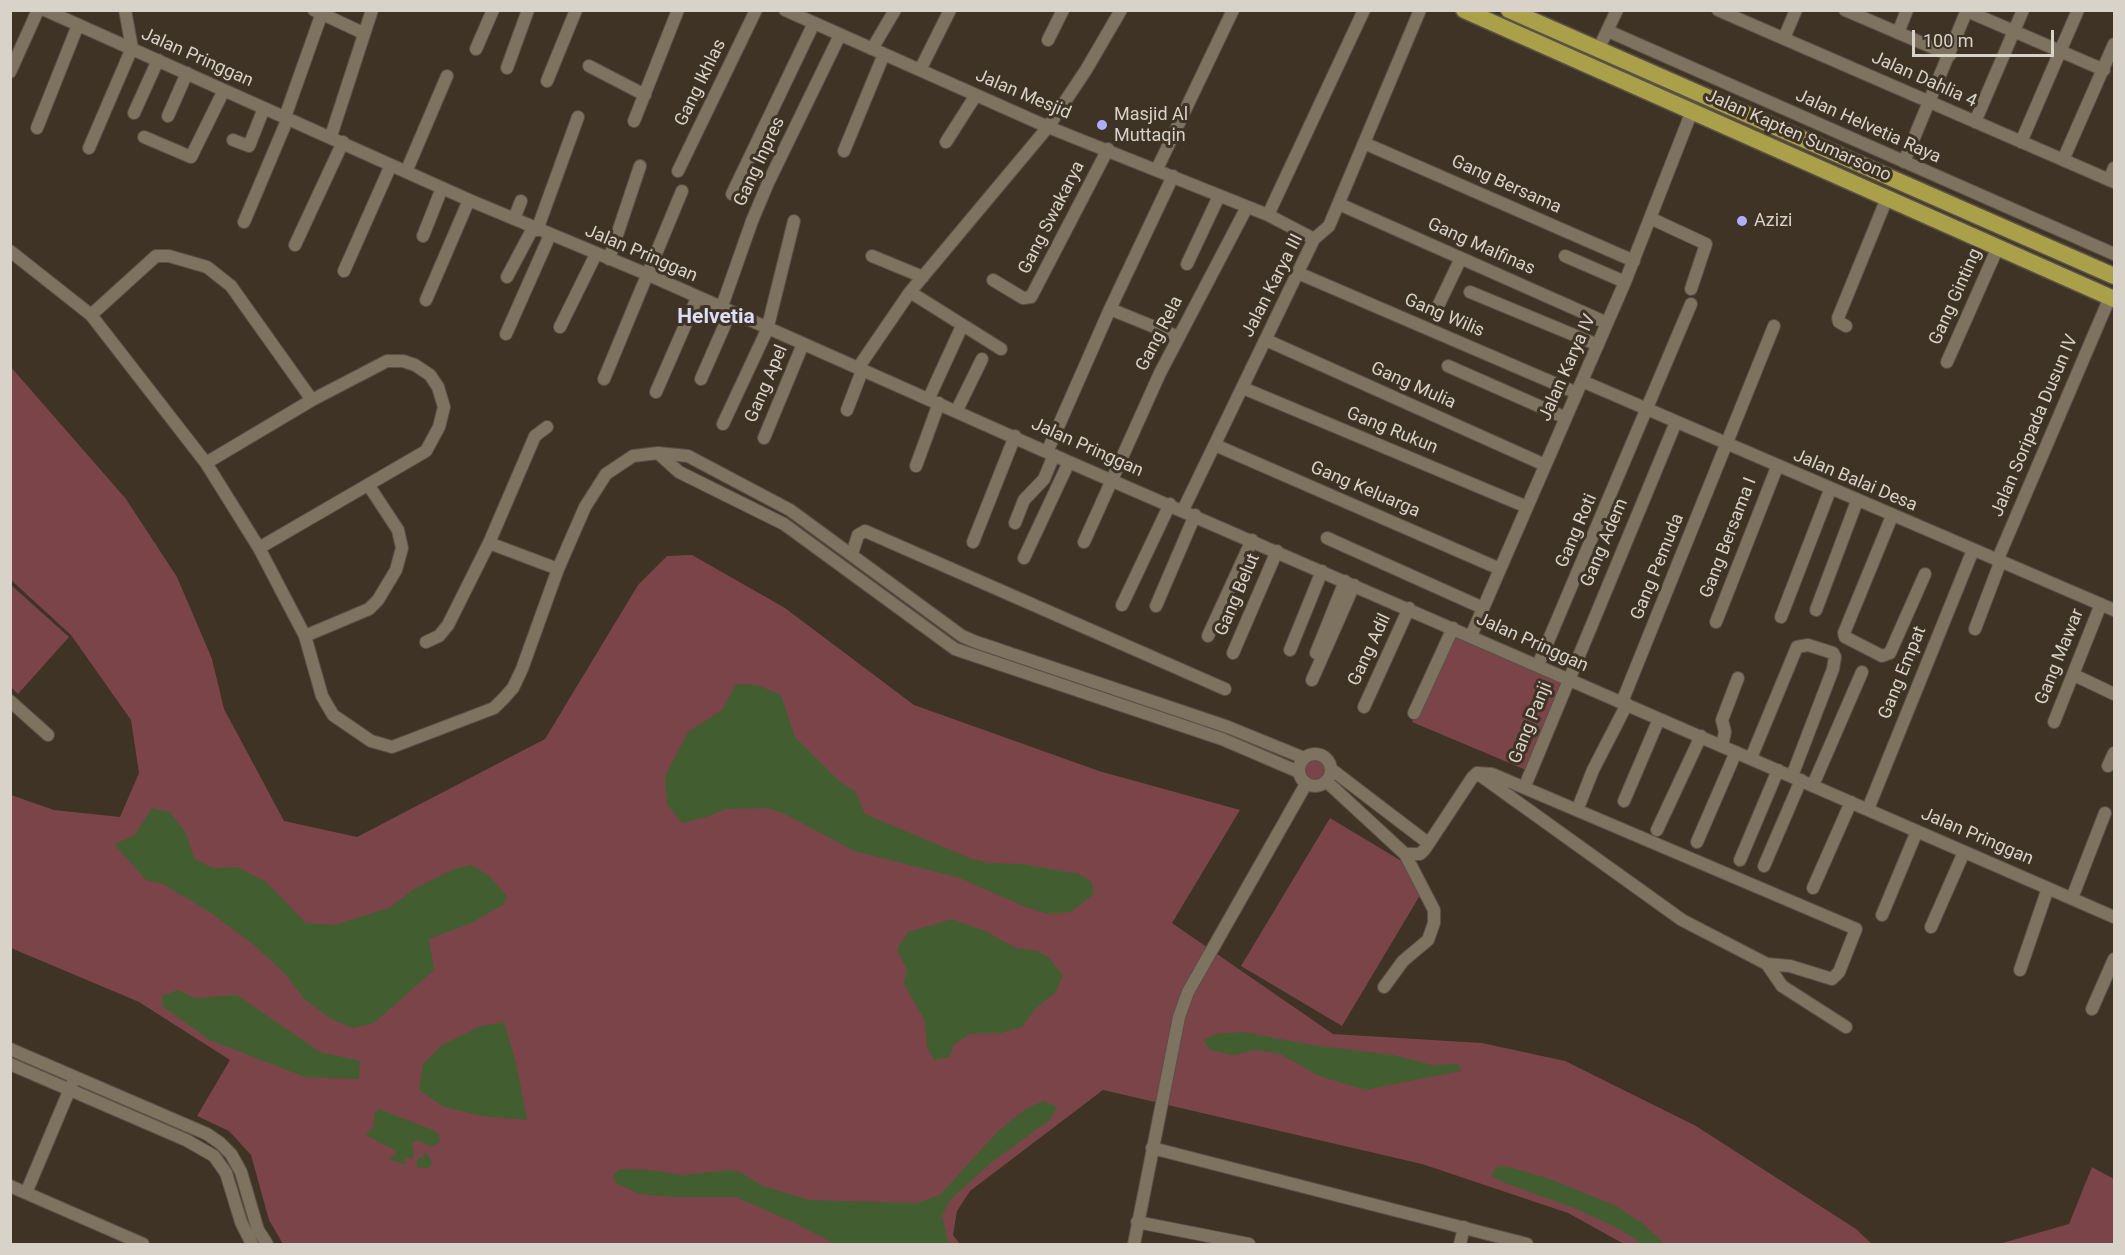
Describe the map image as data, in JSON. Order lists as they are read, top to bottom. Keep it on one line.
{"streets":{"highway":["Jalan Kapten Sumarsono"],"street":["Jalan Pringgan","Jalan Dahlia 4","Gang Ikhlas","Jalan Mesjid","Jalan Helvetia Raya","Gang Inpres","Gang Bersama","Gang Swakarya","Gang Malfinas","Jalan Karya III","Gang Ginting","Gang Wilis","Gang Rela","Jalan Karya IV","Gang Apel","Gang Mulia","Jalan Soripada Dusun IV","Gang Rukun","Jalan Balai Desa","Gang Keluarga","Gang Roti","Gang Bersama I","Gang Adem","Gang Pemuda","Gang Belut","Gang Adil","Gang Mawar","Gang Empat","Gang Panji"]},"crossings":[["Jalan Pringgan","Gang Inpres"],["Jalan Pringgan","Jalan Karya III"],["Jalan Pringgan","Gang Rela"],["Jalan Pringgan","Jalan Karya IV"],["Jalan Pringgan","Gang Apel"],["Jalan Pringgan","Gang Roti"],["Jalan Pringgan","Gang Adem"],["Jalan Pringgan","Gang Pemuda"],["Jalan Pringgan","Gang Belut"],["Jalan Pringgan","Gang Adil"],["Jalan Pringgan","Gang Empat"],["Jalan Pringgan","Gang Panji"],["Jalan Mesjid","Gang Inpres"],["Jalan Mesjid","Gang Swakarya"],["Jalan Mesjid","Jalan Karya III"],["Jalan Mesjid","Gang Rela"],["Jalan Kapten Sumarsono","Gang Ginting"],["Jalan Kapten Sumarsono","Jalan Karya IV"],["Jalan Kapten Sumarsono","Jalan Soripada Dusun IV"],["Gang Bersama","Jalan Karya III"],["Gang Bersama","Jalan Karya IV"],["Gang Malfinas","Jalan Karya III"],["Gang Malfinas","Jalan Karya IV"],["Jalan Karya III","Gang Wilis"],["Jalan Karya III","Gang Mulia"],["Jalan Karya III","Gang Rukun"],["Jalan Karya III","Gang Keluarga"],["Gang Wilis","Jalan Karya IV"],["Jalan Karya IV","Gang Mulia"],["Jalan Karya IV","Gang Rukun"],["Jalan Karya IV","Jalan Balai Desa"],["Jalan Karya IV","Gang Keluarga"],["Jalan Soripada Dusun IV","Jalan Balai Desa"],["Jalan Balai Desa","Gang Roti"],["Jalan Balai Desa","Gang Bersama I"],["Jalan Balai Desa","Gang Adem"],["Jalan Balai Desa","Gang Pemuda"],["Jalan Balai Desa","Gang Mawar"],["Jalan Balai Desa","Gang Empat"],["Gang Adem","Gang Panji"]],"districts":["Helvetia"],"places":["Masjid Al Muttaqin","Azizi"],"scale_bar":"100 m"}
